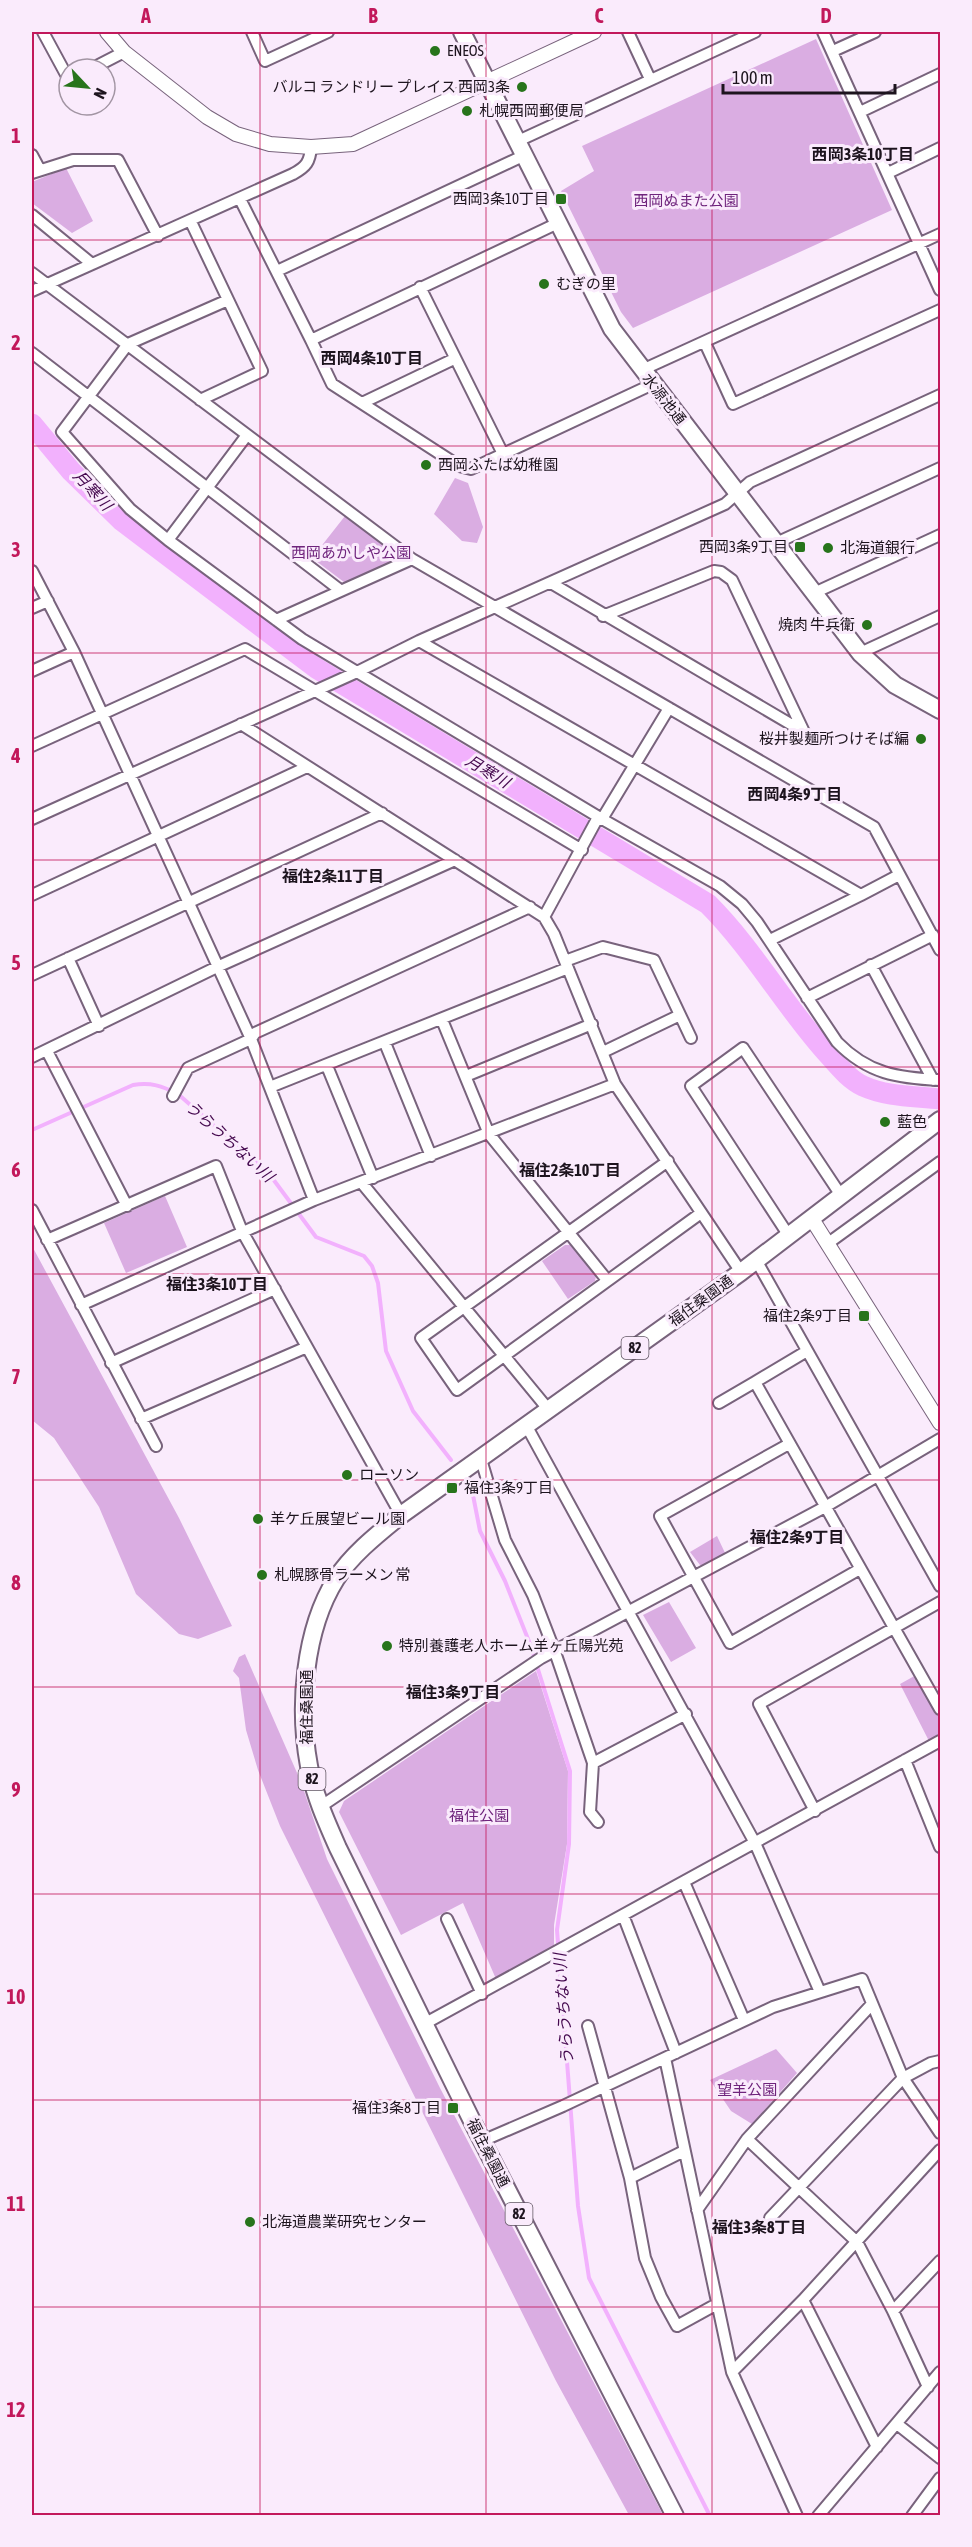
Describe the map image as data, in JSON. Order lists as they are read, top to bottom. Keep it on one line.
{"streets":{"main road":["水源池通","福住桑園通","82"]},"districts":["西岡3条10丁目","西岡4条10丁目","西岡4条9丁目","福住2条11丁目","福住2条10丁目","福住3条10丁目","福住2条9丁目","福住3条9丁目","福住3条8丁目"],"water":["月寒川","うらうちない川"],"parks":["西岡ぬまた公園","西岡あかしや公園","福住公園","望羊公園"],"places":{"other":["ENEOS","バルコ ランドリー プレイス 西岡3条","札幌西岡郵便局","むぎの里","西岡ふたば幼稚園","北海道銀行","焼肉 牛兵衛","桜井製麺所つけそば編","藍色","ローソン","羊ケ丘展望ビール園","札幌豚骨ラーメン 常","特別養護老人ホーム羊ヶ丘陽光苑","北海道農業研究センター"],"transit":["西岡3条10丁目","西岡3条9丁目","福住2条9丁目","福住3条9丁目","福住3条8丁目"]},"scale_bar":"100 m","north":"bottom right","grid":{"columns":["A","B","C","D"],"rows":["1","2","3","4","5","6","7","8","9","10","11","12"]}}
